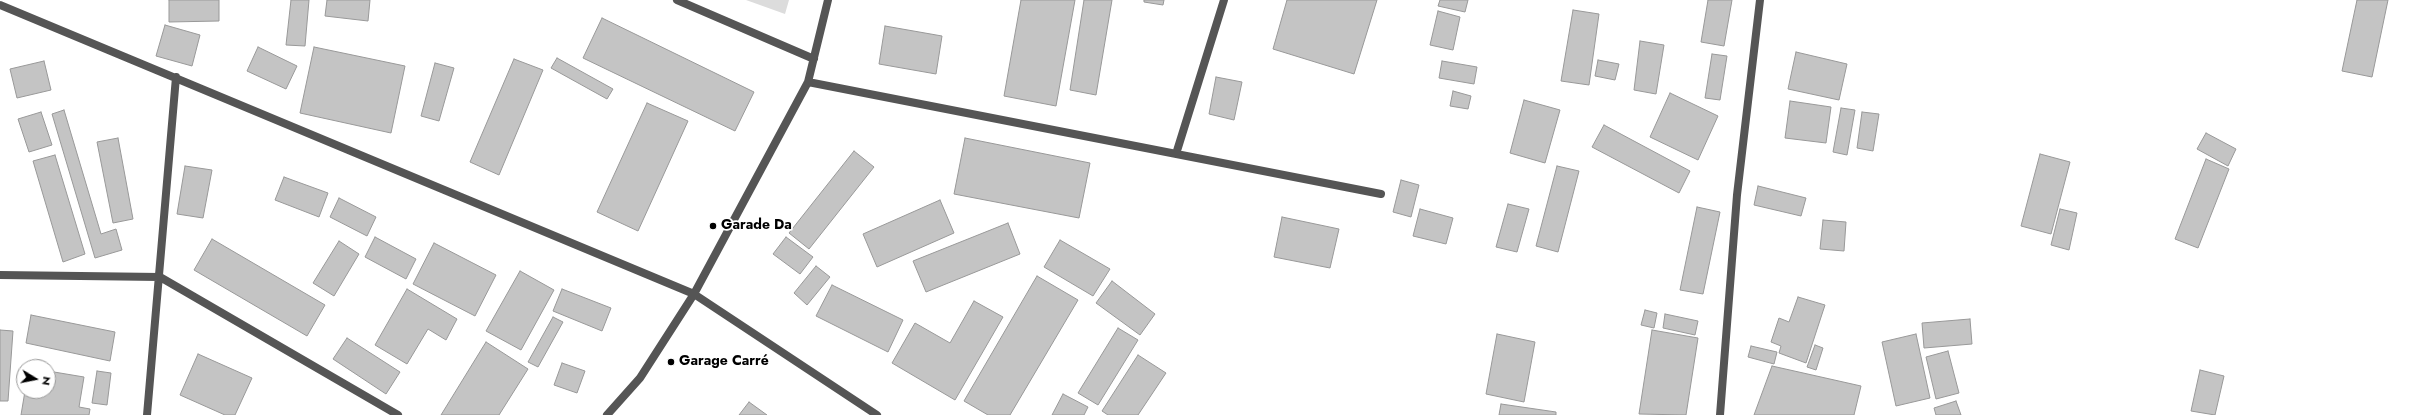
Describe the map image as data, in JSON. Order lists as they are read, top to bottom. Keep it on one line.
{"places":["Garade Da","Garage Carré"],"north":"right"}
